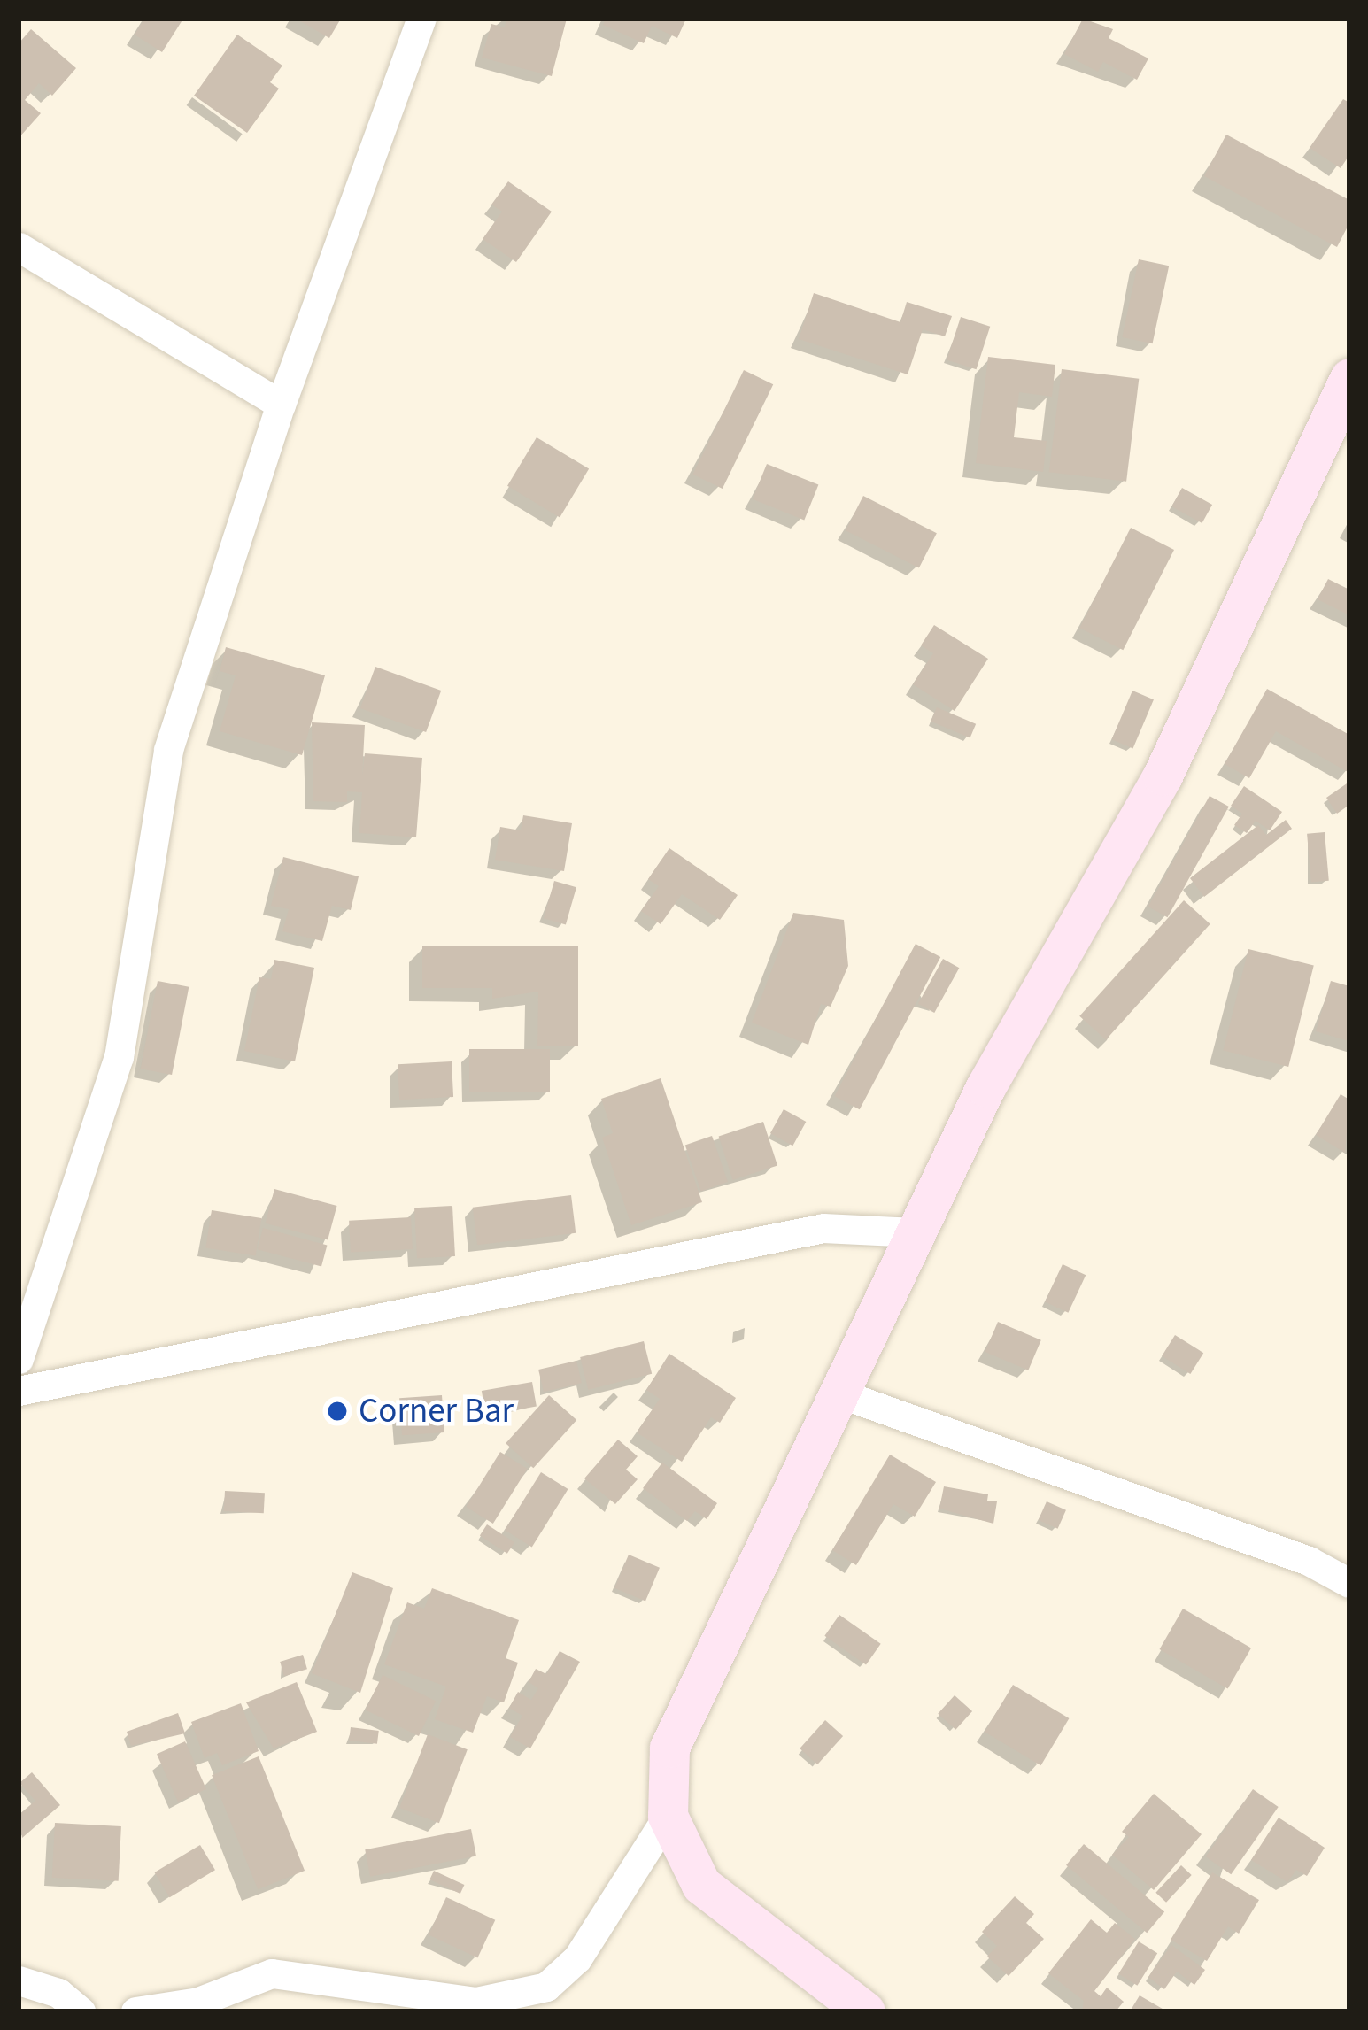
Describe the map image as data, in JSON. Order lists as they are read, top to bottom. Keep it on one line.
{"places":["Corner Bar"]}
